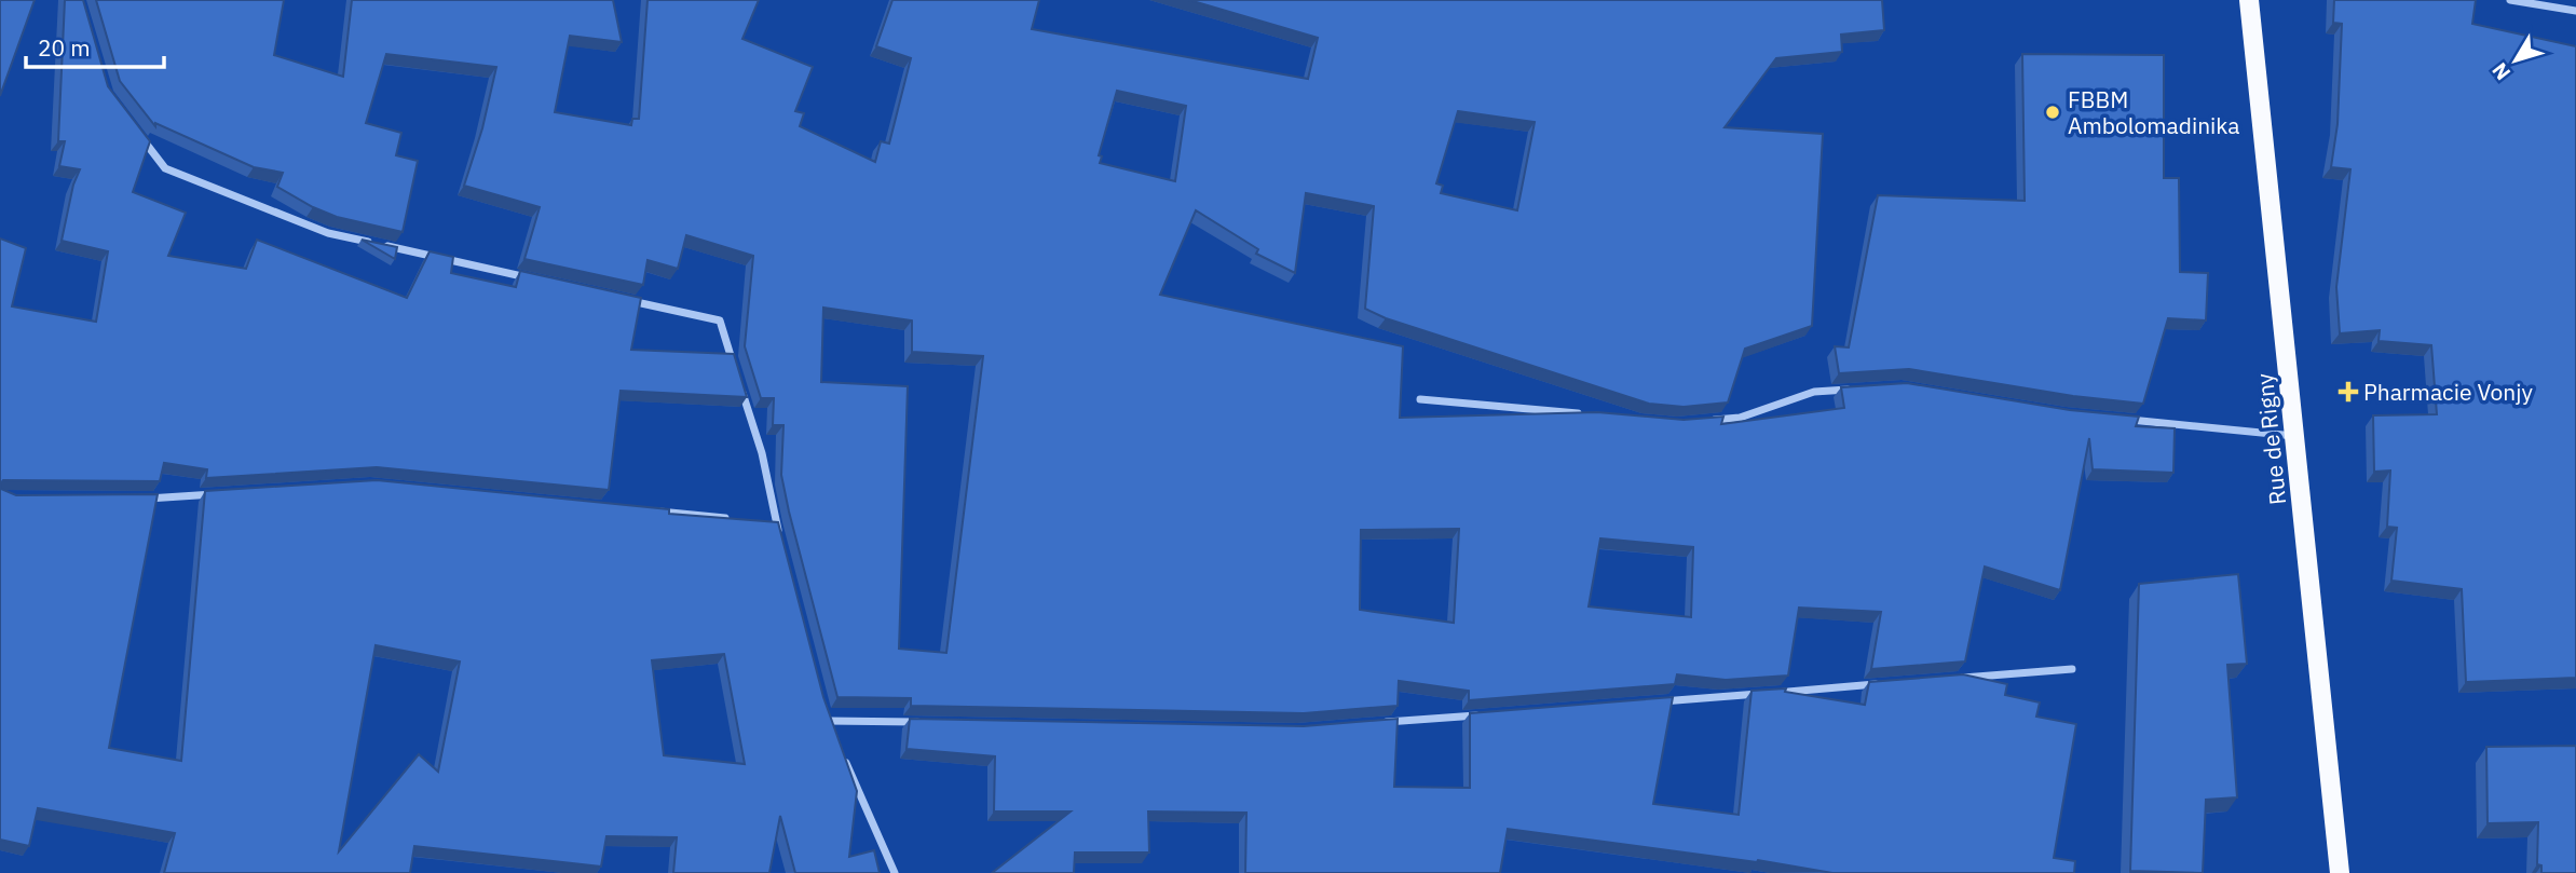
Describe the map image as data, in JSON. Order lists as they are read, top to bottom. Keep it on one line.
{"streets":{"main road":["Rue de Rigny"]},"places":{"other":["FBBM Ambolomadinika"],"health":["Pharmacie Vonjy"]},"scale_bar":"20 m","north":"bottom left"}
